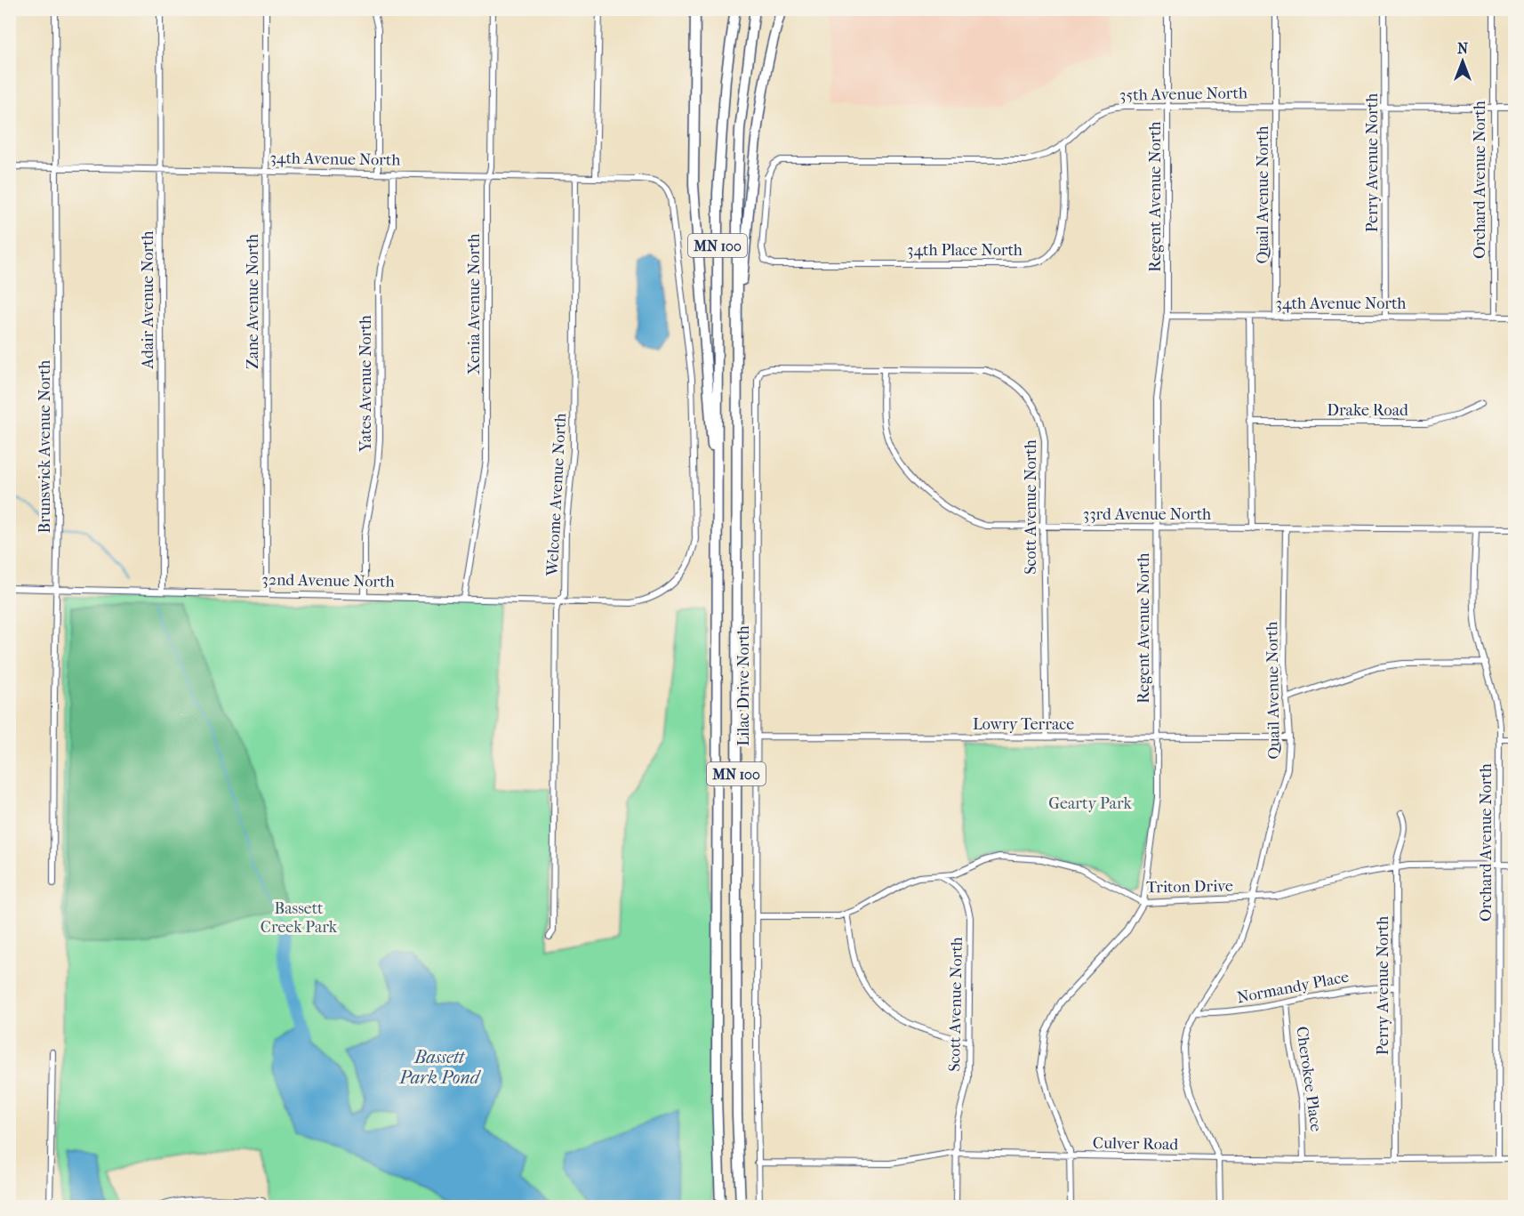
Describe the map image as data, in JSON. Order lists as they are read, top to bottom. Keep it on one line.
{"streets":{"highway":["MN 100"],"street":["35th Avenue North","34th Avenue North","Perry Avenue North","Orchard Avenue North","Quail Avenue North","Regent Avenue North","34th Place North","Adair Avenue North","Zane Avenue North","Xenia Avenue North","Yates Avenue North","Drake Road","Brunswick Avenue North","Welcome Avenue North","Scott Avenue North","33rd Avenue North","32nd Avenue North","Lilac Drive North","Lowry Terrace","Triton Drive","Normandy Place","Cherokee Place","Culver Road"]},"crossings":[["35th Avenue North","Perry Avenue North"],["35th Avenue North","Orchard Avenue North"],["35th Avenue North","Quail Avenue North"],["35th Avenue North","Regent Avenue North"],["35th Avenue North","34th Place North"],["34th Avenue North","Perry Avenue North"],["34th Avenue North","Orchard Avenue North"],["34th Avenue North","Quail Avenue North"],["34th Avenue North","Regent Avenue North"],["34th Avenue North","Adair Avenue North"],["34th Avenue North","Zane Avenue North"],["34th Avenue North","Xenia Avenue North"],["34th Avenue North","Yates Avenue North"],["34th Avenue North","Brunswick Avenue North"],["34th Avenue North","Welcome Avenue North"],["34th Avenue North","32nd Avenue North"],["Perry Avenue North","Triton Drive"],["Perry Avenue North","Normandy Place"],["Perry Avenue North","Culver Road"],["Orchard Avenue North","33rd Avenue North"],["Orchard Avenue North","Triton Drive"],["Orchard Avenue North","Culver Road"],["Quail Avenue North","33rd Avenue North"],["Quail Avenue North","Lowry Terrace"],["Quail Avenue North","Triton Drive"],["Quail Avenue North","Normandy Place"],["Quail Avenue North","Culver Road"],["Regent Avenue North","33rd Avenue North"],["Regent Avenue North","Lowry Terrace"],["Regent Avenue North","Triton Drive"],["Regent Avenue North","Culver Road"],["Adair Avenue North","32nd Avenue North"],["Zane Avenue North","32nd Avenue North"],["Xenia Avenue North","32nd Avenue North"],["Yates Avenue North","32nd Avenue North"],["Brunswick Avenue North","32nd Avenue North"],["Welcome Avenue North","32nd Avenue North"],["Scott Avenue North","33rd Avenue North"],["Scott Avenue North","Lilac Drive North"],["Scott Avenue North","Lowry Terrace"],["Scott Avenue North","Triton Drive"],["Scott Avenue North","Culver Road"],["Lilac Drive North","Lowry Terrace"],["Lilac Drive North","Triton Drive"],["Lilac Drive North","Culver Road"],["Normandy Place","Cherokee Place"],["Cherokee Place","Culver Road"]],"water":["Bassett Park Pond"],"parks":["Gearty Park","Bassett Creek Park"],"north":"top"}
